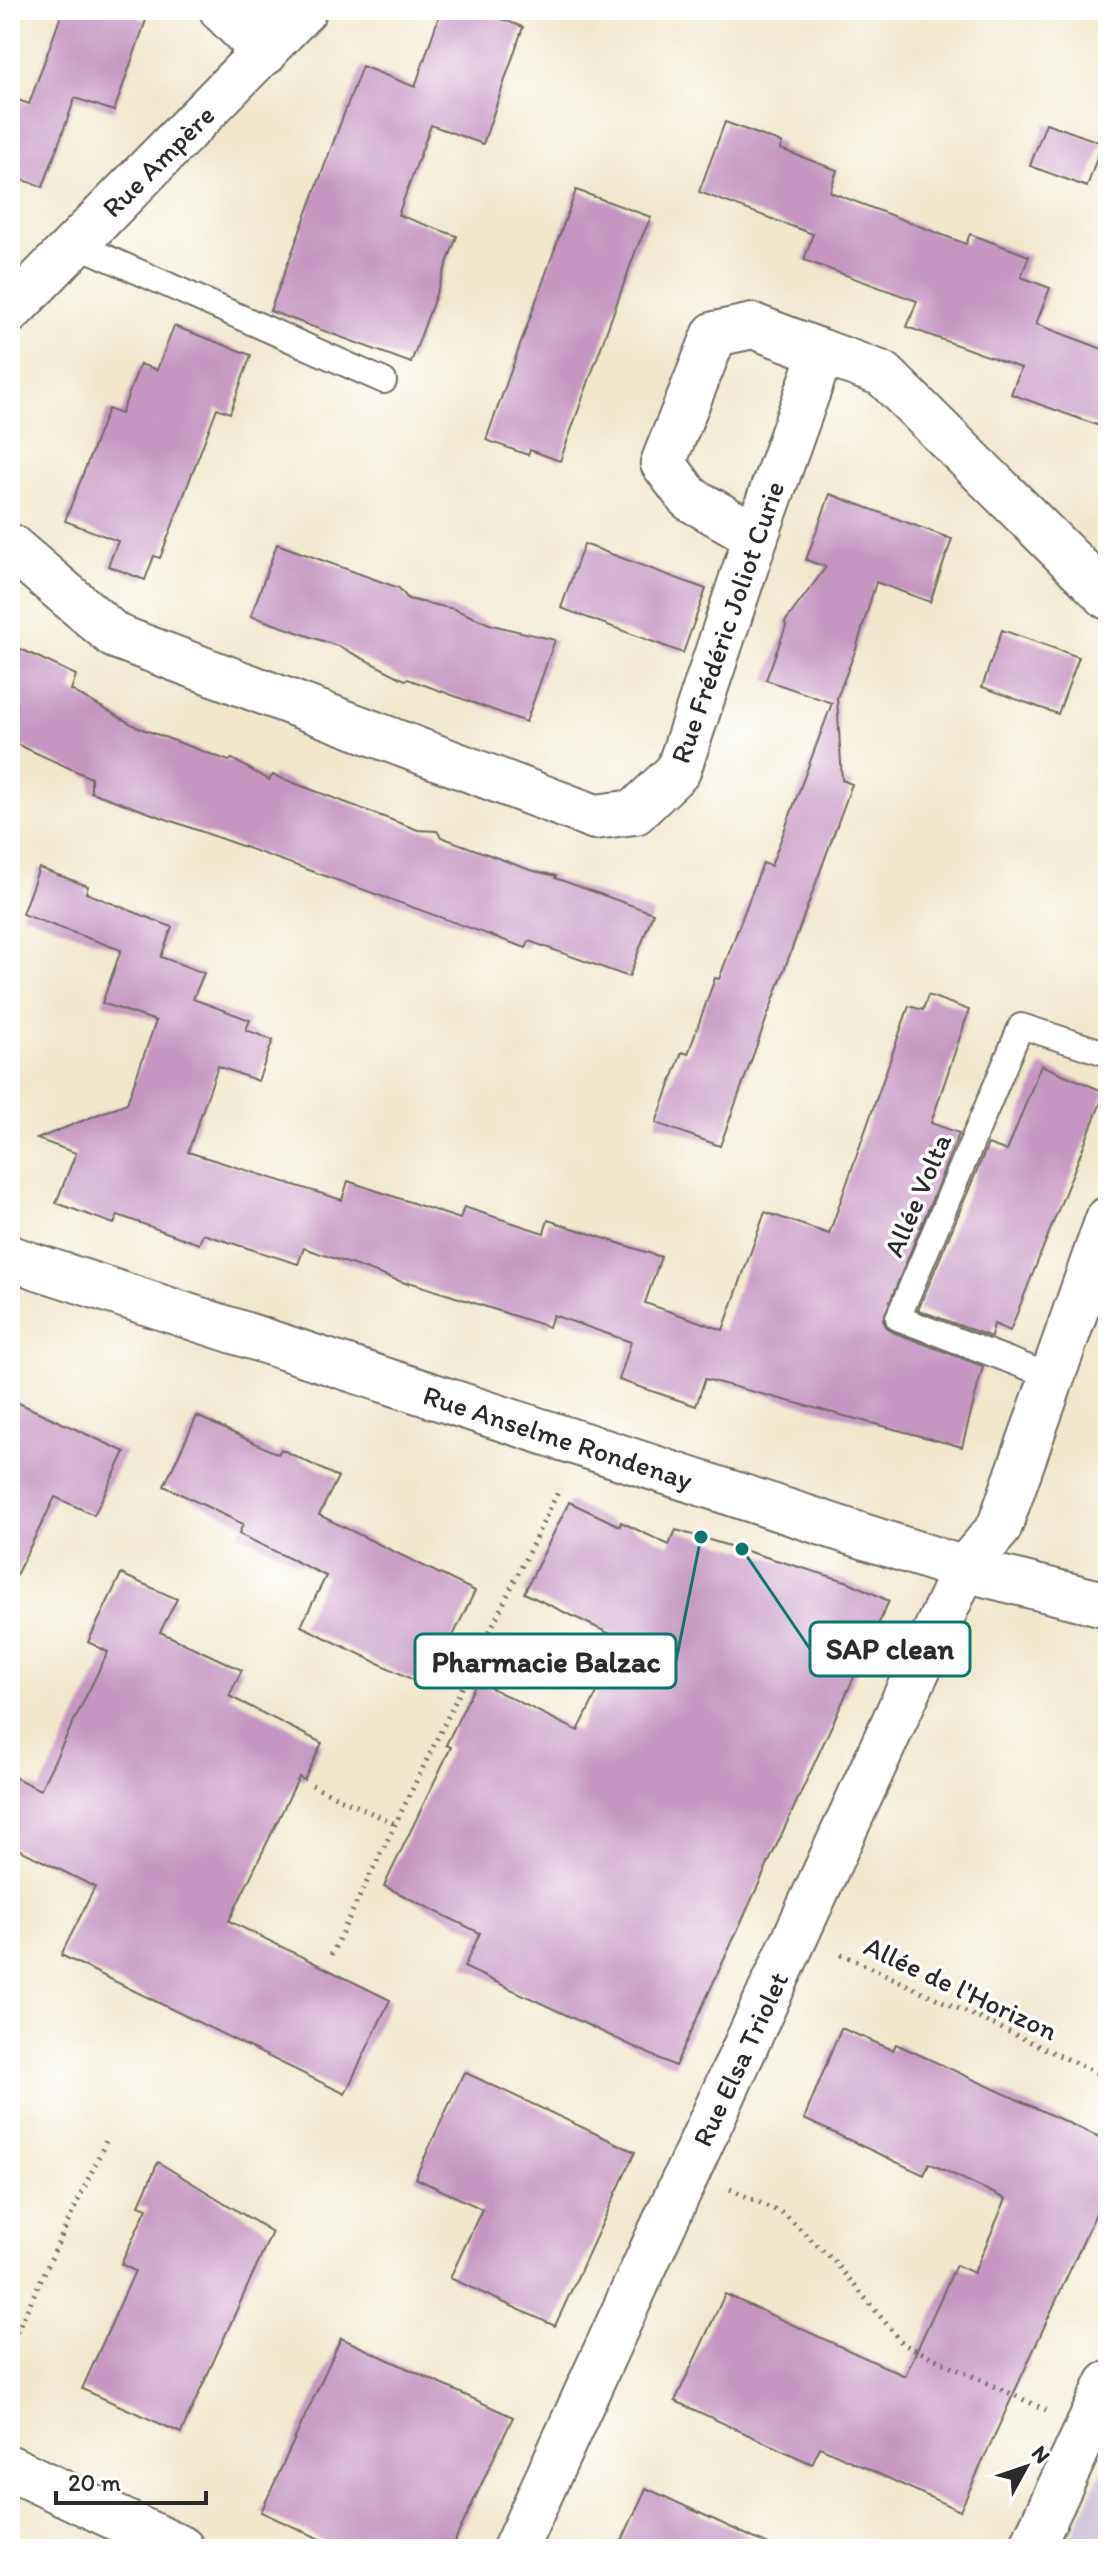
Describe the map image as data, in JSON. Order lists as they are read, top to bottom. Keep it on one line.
{"streets":{"street":["Rue Ampère","Rue Frédéric Joliot Curie","Rue Anselme Rondenay","Rue Elsa Triolet"],"lane":["Allée Volta"],"path":["Allée de l'Horizon"]},"crossings":[["Allée Volta","Rue Elsa Triolet"],["Rue Anselme Rondenay","Rue Elsa Triolet"],["Allée de l'Horizon","Rue Elsa Triolet"]],"places":["Pharmacie Balzac","SAP clean"],"scale_bar":"20 m","north":"top right"}
